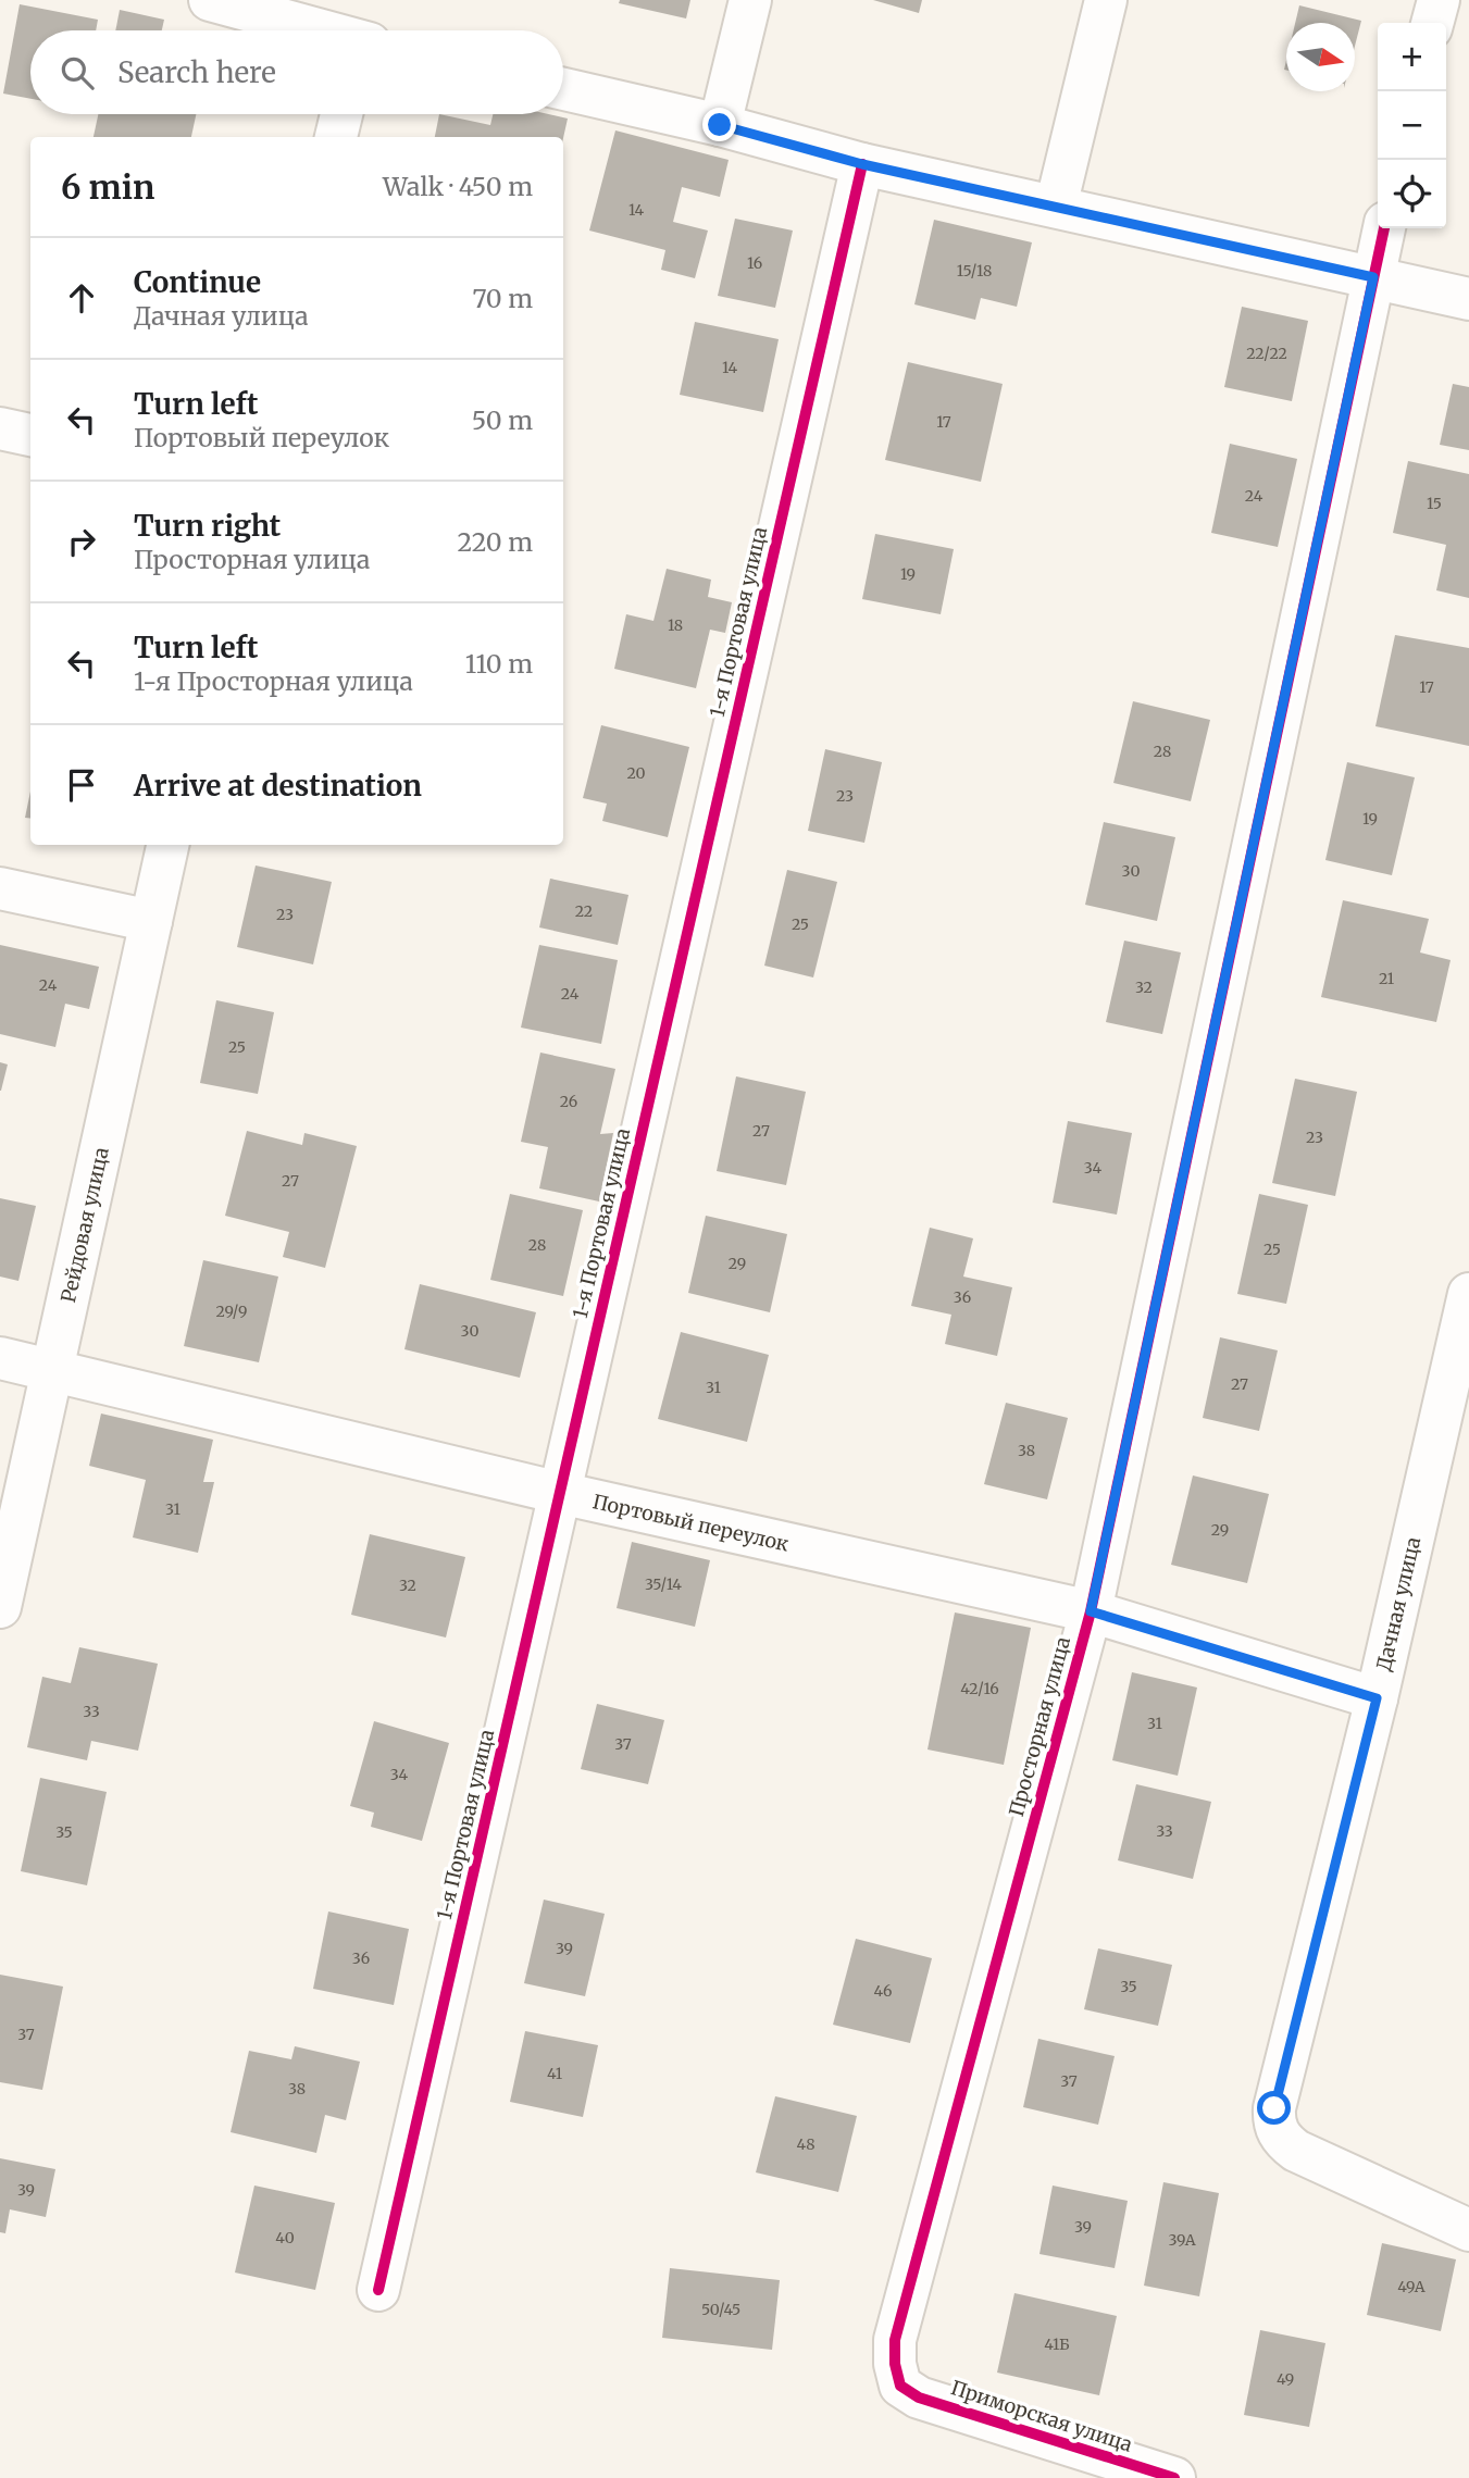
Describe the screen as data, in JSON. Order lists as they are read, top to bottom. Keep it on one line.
{"streets":{"street":["1-я Портовая улица","Рейдовая улица","Портовый переулок","Дачная улица","Просторная улица","Приморская улица"]},"crossings":[["1-я Портовая улица","Портовый переулок"],["Рейдовая улица","Портовый переулок"],["Портовый переулок","Дачная улица"],["Портовый переулок","Просторная улица"],["Просторная улица","Приморская улица"]],"house_numbers":["14","16","15/18","22/22","14","17","24","15","19","18","17","28","20","23","19","30","22","23","25","21","24","32","24","25","26","27","23","34","27","28","25","29","36","29/9","30","27","31","38","31","29","35/14","32","42/16","33","31","37","34","33","35","39","36","35","46","37","41","37","38","48","39","39","40","39А","49А","50/45","41Б","49"],"north":"right","page":{"map_buttons":["+","−"],"search":"Search here","heading":["6 min","Walk · 450 m"],"list":[["Continue","Дачная улица","70 m"],["Turn left","Портовый переулок","50 m"],["Turn right","Просторная улица","220 m"],["Turn left","1-я Просторная улица","110 m"],"Arrive at destination"]}}
